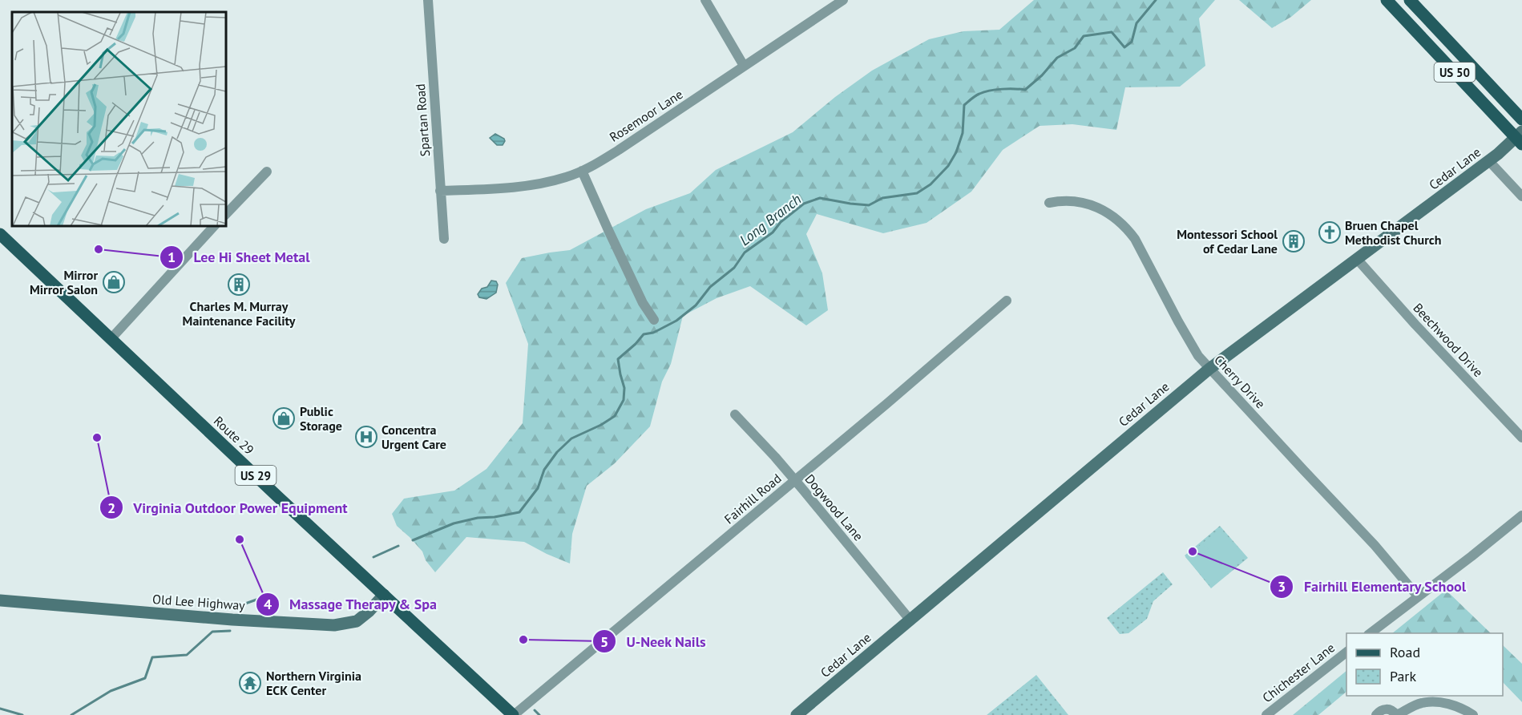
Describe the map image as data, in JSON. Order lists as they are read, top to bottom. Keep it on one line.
{"streets":{"main road":["US 50","Cedar Lane","Route 29","US 29","Old Lee Highway"],"street":["Rosemoor Lane","Spartan Road","Beechwood Drive","Cherry Drive","Fairhill Road","Dogwood Lane","Chichester Lane"]},"crossings":[["US 50","Cedar Lane"],["Rosemoor Lane","Spartan Road"],["Cedar Lane","Beechwood Drive"],["Cedar Lane","Cherry Drive"],["Cedar Lane","Dogwood Lane"],["Route 29","Fairhill Road"],["Route 29","Old Lee Highway"],["Fairhill Road","Dogwood Lane"]],"water":["Long Branch"],"places":{"church":["Bruen Chapel Methodist Church"],"building":["Montessori School of Cedar Lane","Charles M. Murray Maintenance Facility"],"other":["Lee Hi Sheet Metal","Virginia Outdoor Power Equipment","Massage Therapy & Spa","Fairhill Elementary School","U-Neek Nails"],"shop":["Mirror Mirror Salon","Public Storage"],"hospital":["Concentra Urgent Care"],"temple":["Northern Virginia ECK Center"]},"legend":["Road","Park"]}
